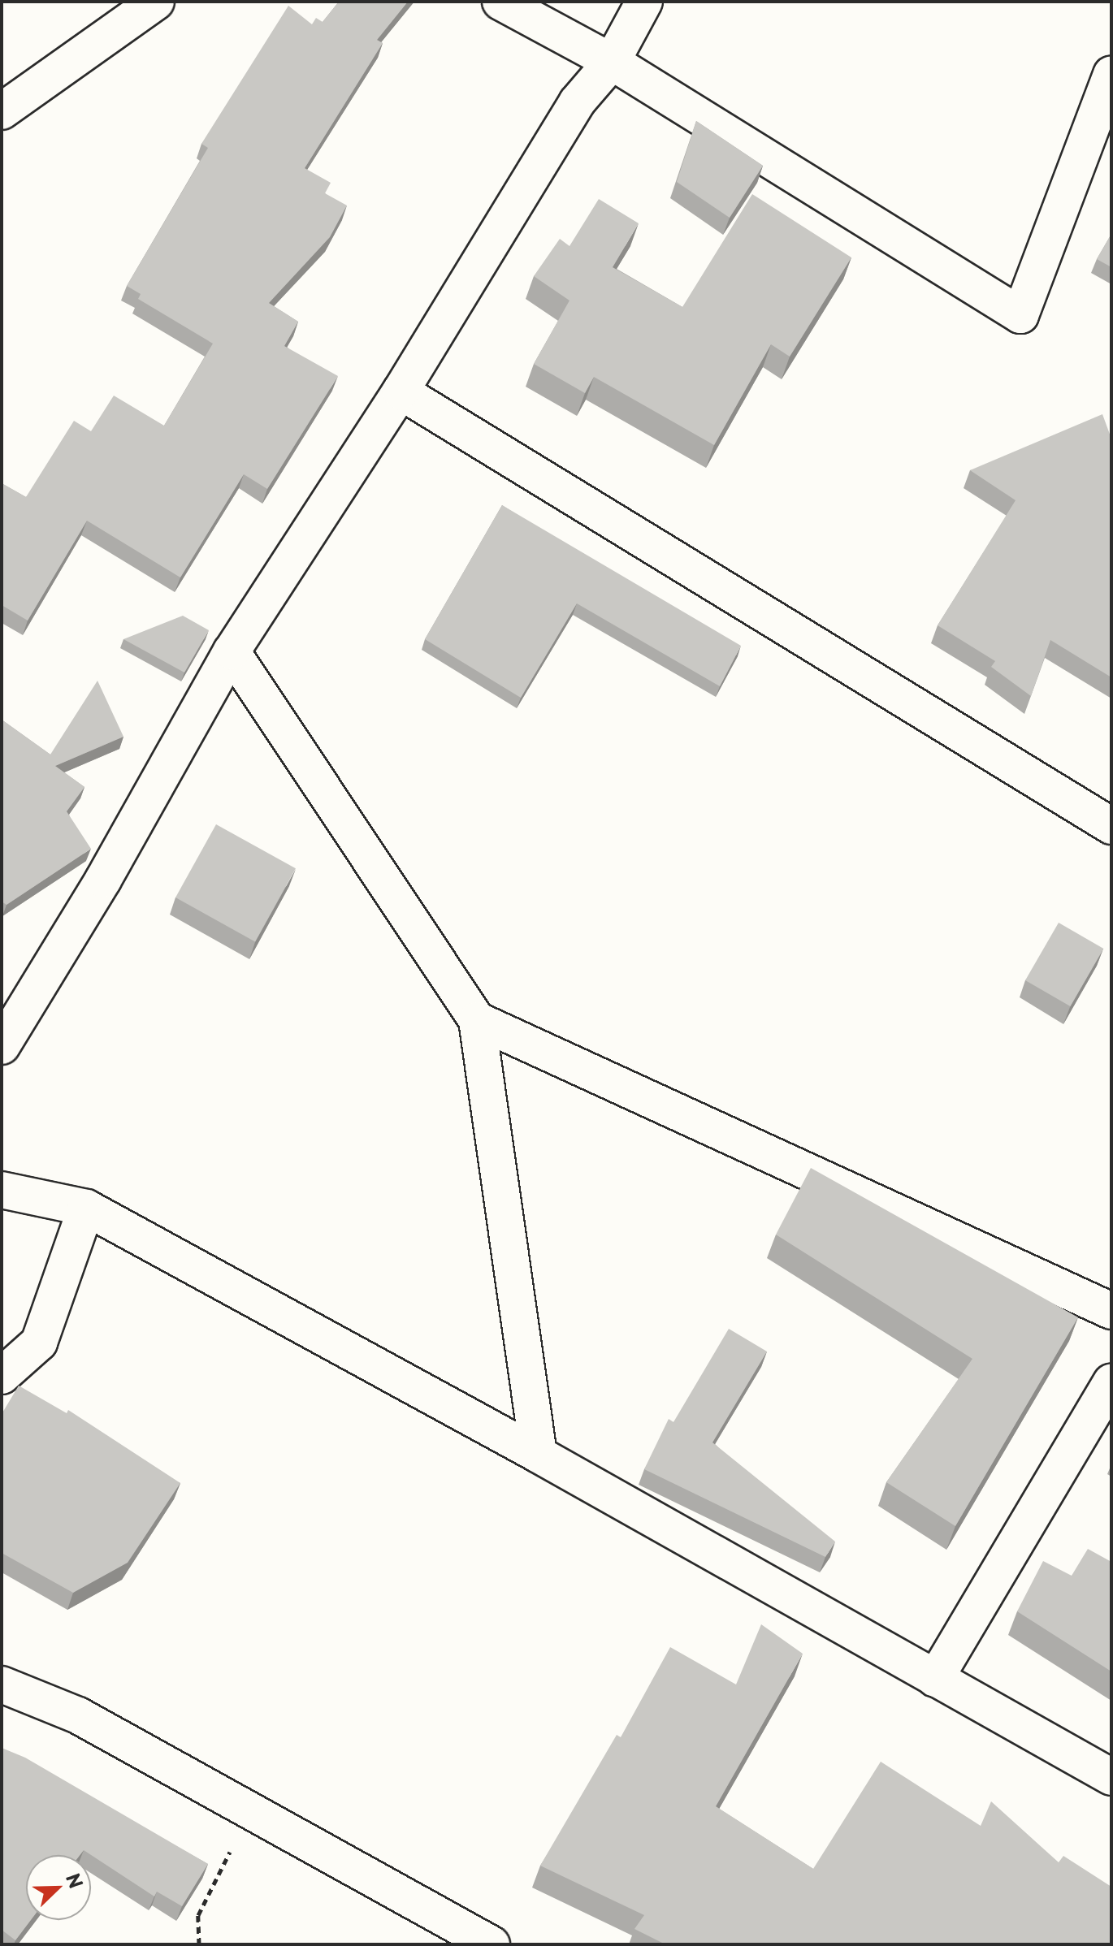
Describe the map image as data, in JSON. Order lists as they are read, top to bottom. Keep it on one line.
{"north":"top right"}
